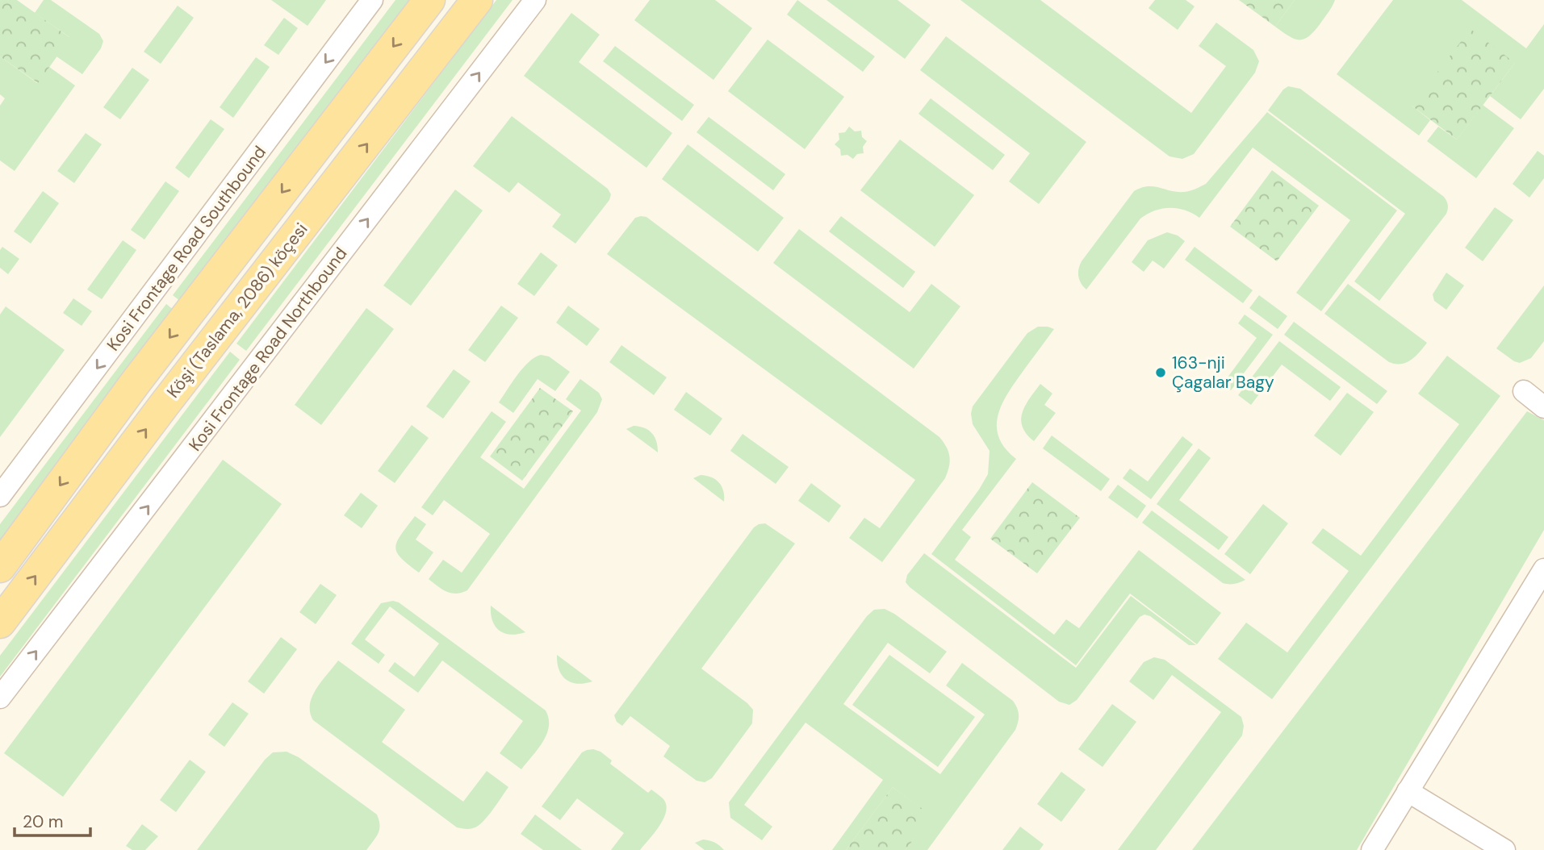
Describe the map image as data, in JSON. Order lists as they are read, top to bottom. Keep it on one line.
{"streets":{"main road":["Köşi (Taslama, 2086) köçesi"],"street":["Kosi Frontage Road Southbound","Kosi Frontage Road Northbound"]},"one_way":["Kosi Frontage Road Southbound","Kosi Frontage Road Northbound"],"places":["163-nji Çagalar Bagy"],"scale_bar":"20 m"}
